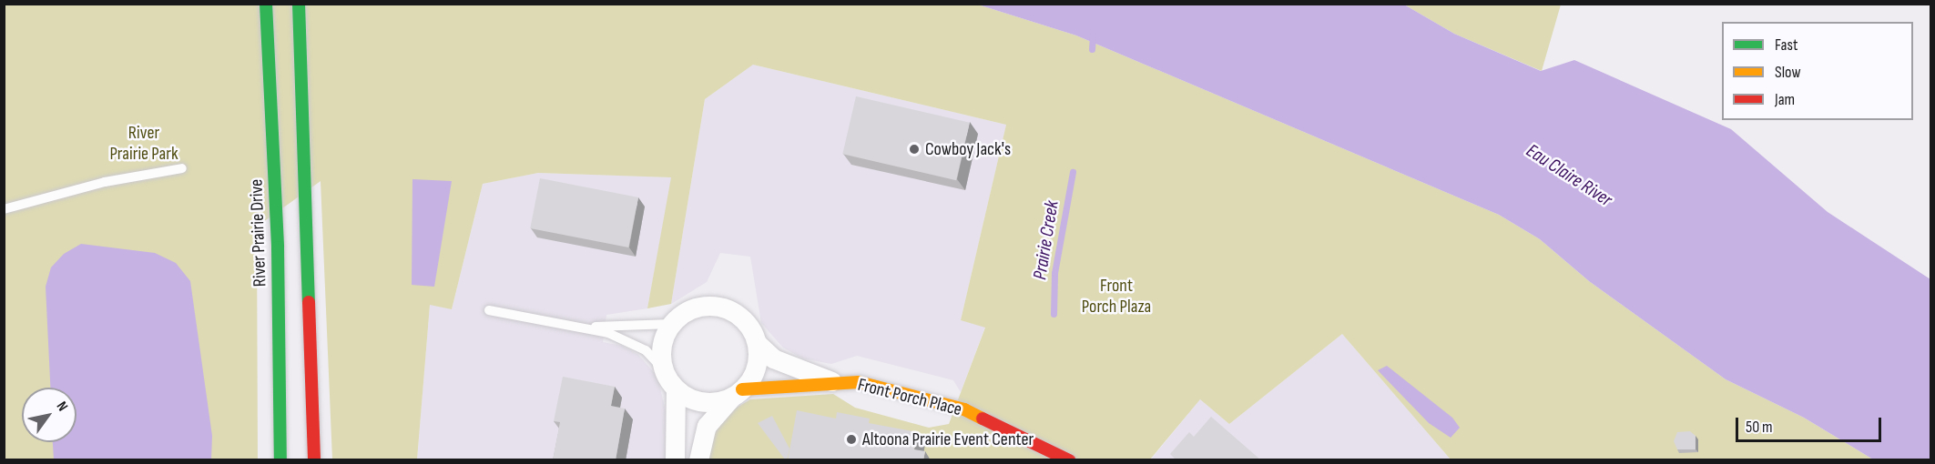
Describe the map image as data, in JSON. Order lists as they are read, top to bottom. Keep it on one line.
{"streets":{"main road":["River Prairie Drive","Front Porch Place"]},"water":["Eau Claire River","Prairie Creek"],"parks":["River Prairie Park","Front Porch Plaza"],"places":["Cowboy Jack's","Altoona Prairie Event Center"],"legend":["Fast","Slow","Jam"],"scale_bar":"50 m","north":"top right"}
